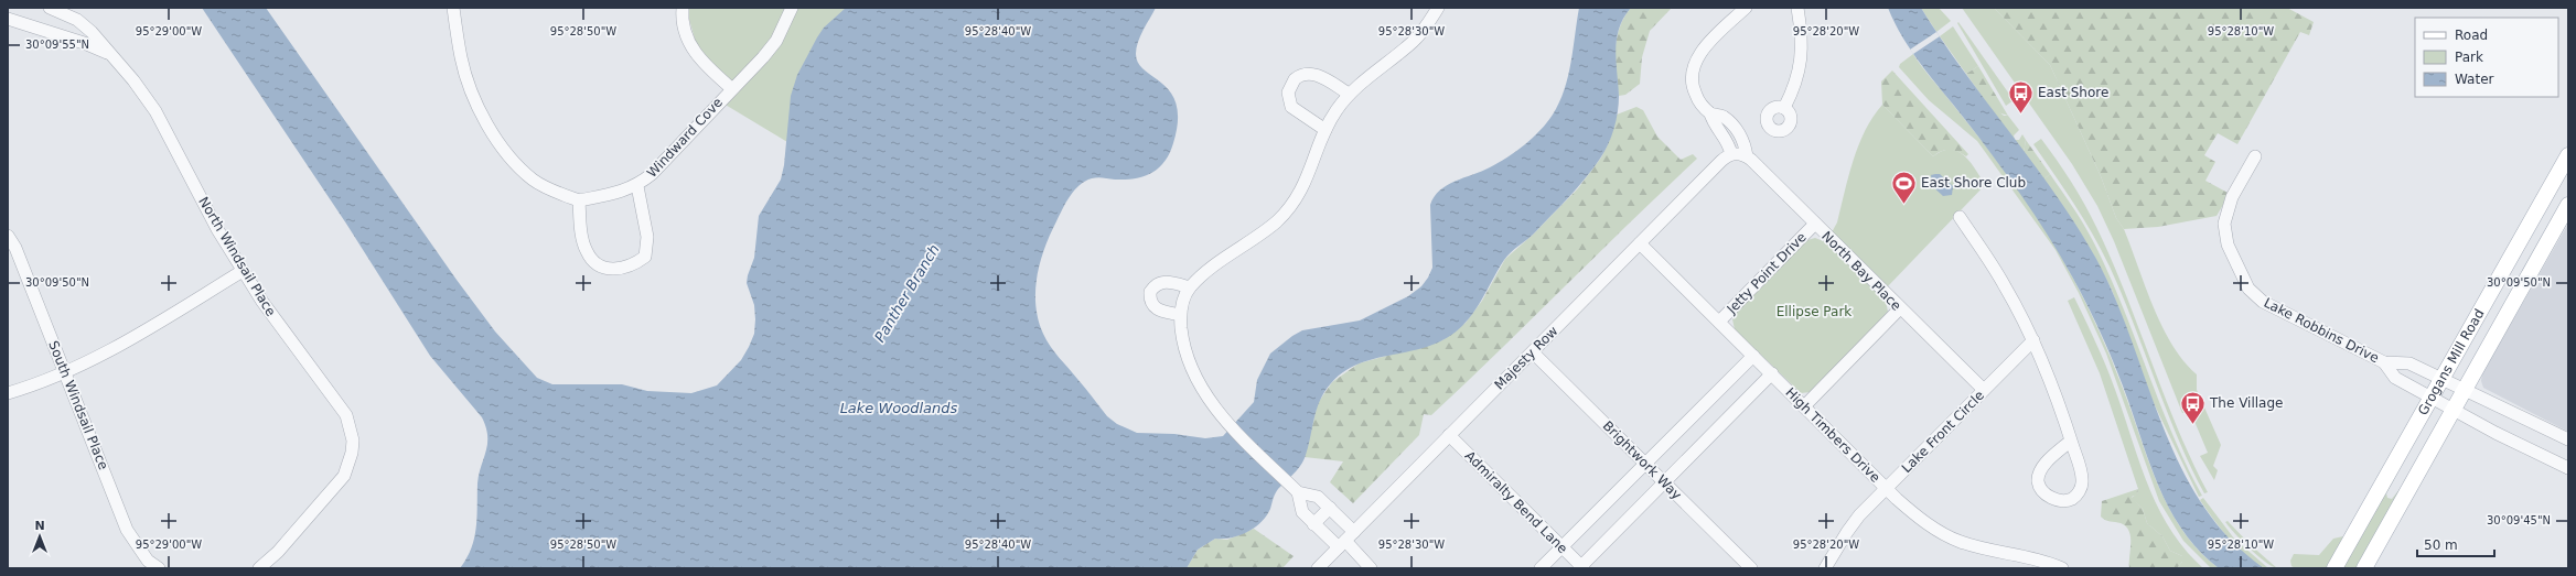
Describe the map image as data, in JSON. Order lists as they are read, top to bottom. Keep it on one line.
{"streets":{"main road":["Grogans Mill Road"],"street":["Windward Cove","North Windsail Place","North Bay Place","Jetty Point Drive","Lake Robbins Drive","Majesty Row","South Windsail Place","Lake Front Circle","High Timbers Drive","Brightwork Way","Admiralty Bend Lane"]},"crossings":[["North Bay Place","Jetty Point Drive"],["North Bay Place","Majesty Row"],["North Bay Place","Lake Front Circle"],["Jetty Point Drive","High Timbers Drive"],["Lake Robbins Drive","Grogans Mill Road"],["Majesty Row","High Timbers Drive"],["Majesty Row","Brightwork Way"],["Majesty Row","Admiralty Bend Lane"],["Lake Front Circle","High Timbers Drive"]],"water":["Panther Branch","Lake Woodlands"],"parks":["Ellipse Park"],"places":{"bus stop":["East Shore","The Village"],"sports":["East Shore Club"]},"legend":["Road","Park","Water"],"scale_bar":"50 m","north":"top","coordinates":["95°29'00\"W","95°28'50\"W","95°28'40\"W","95°28'30\"W","95°28'20\"W","95°28'10\"W","30°09'55\"N","30°09'50\"N","30°09'45\"N"]}
